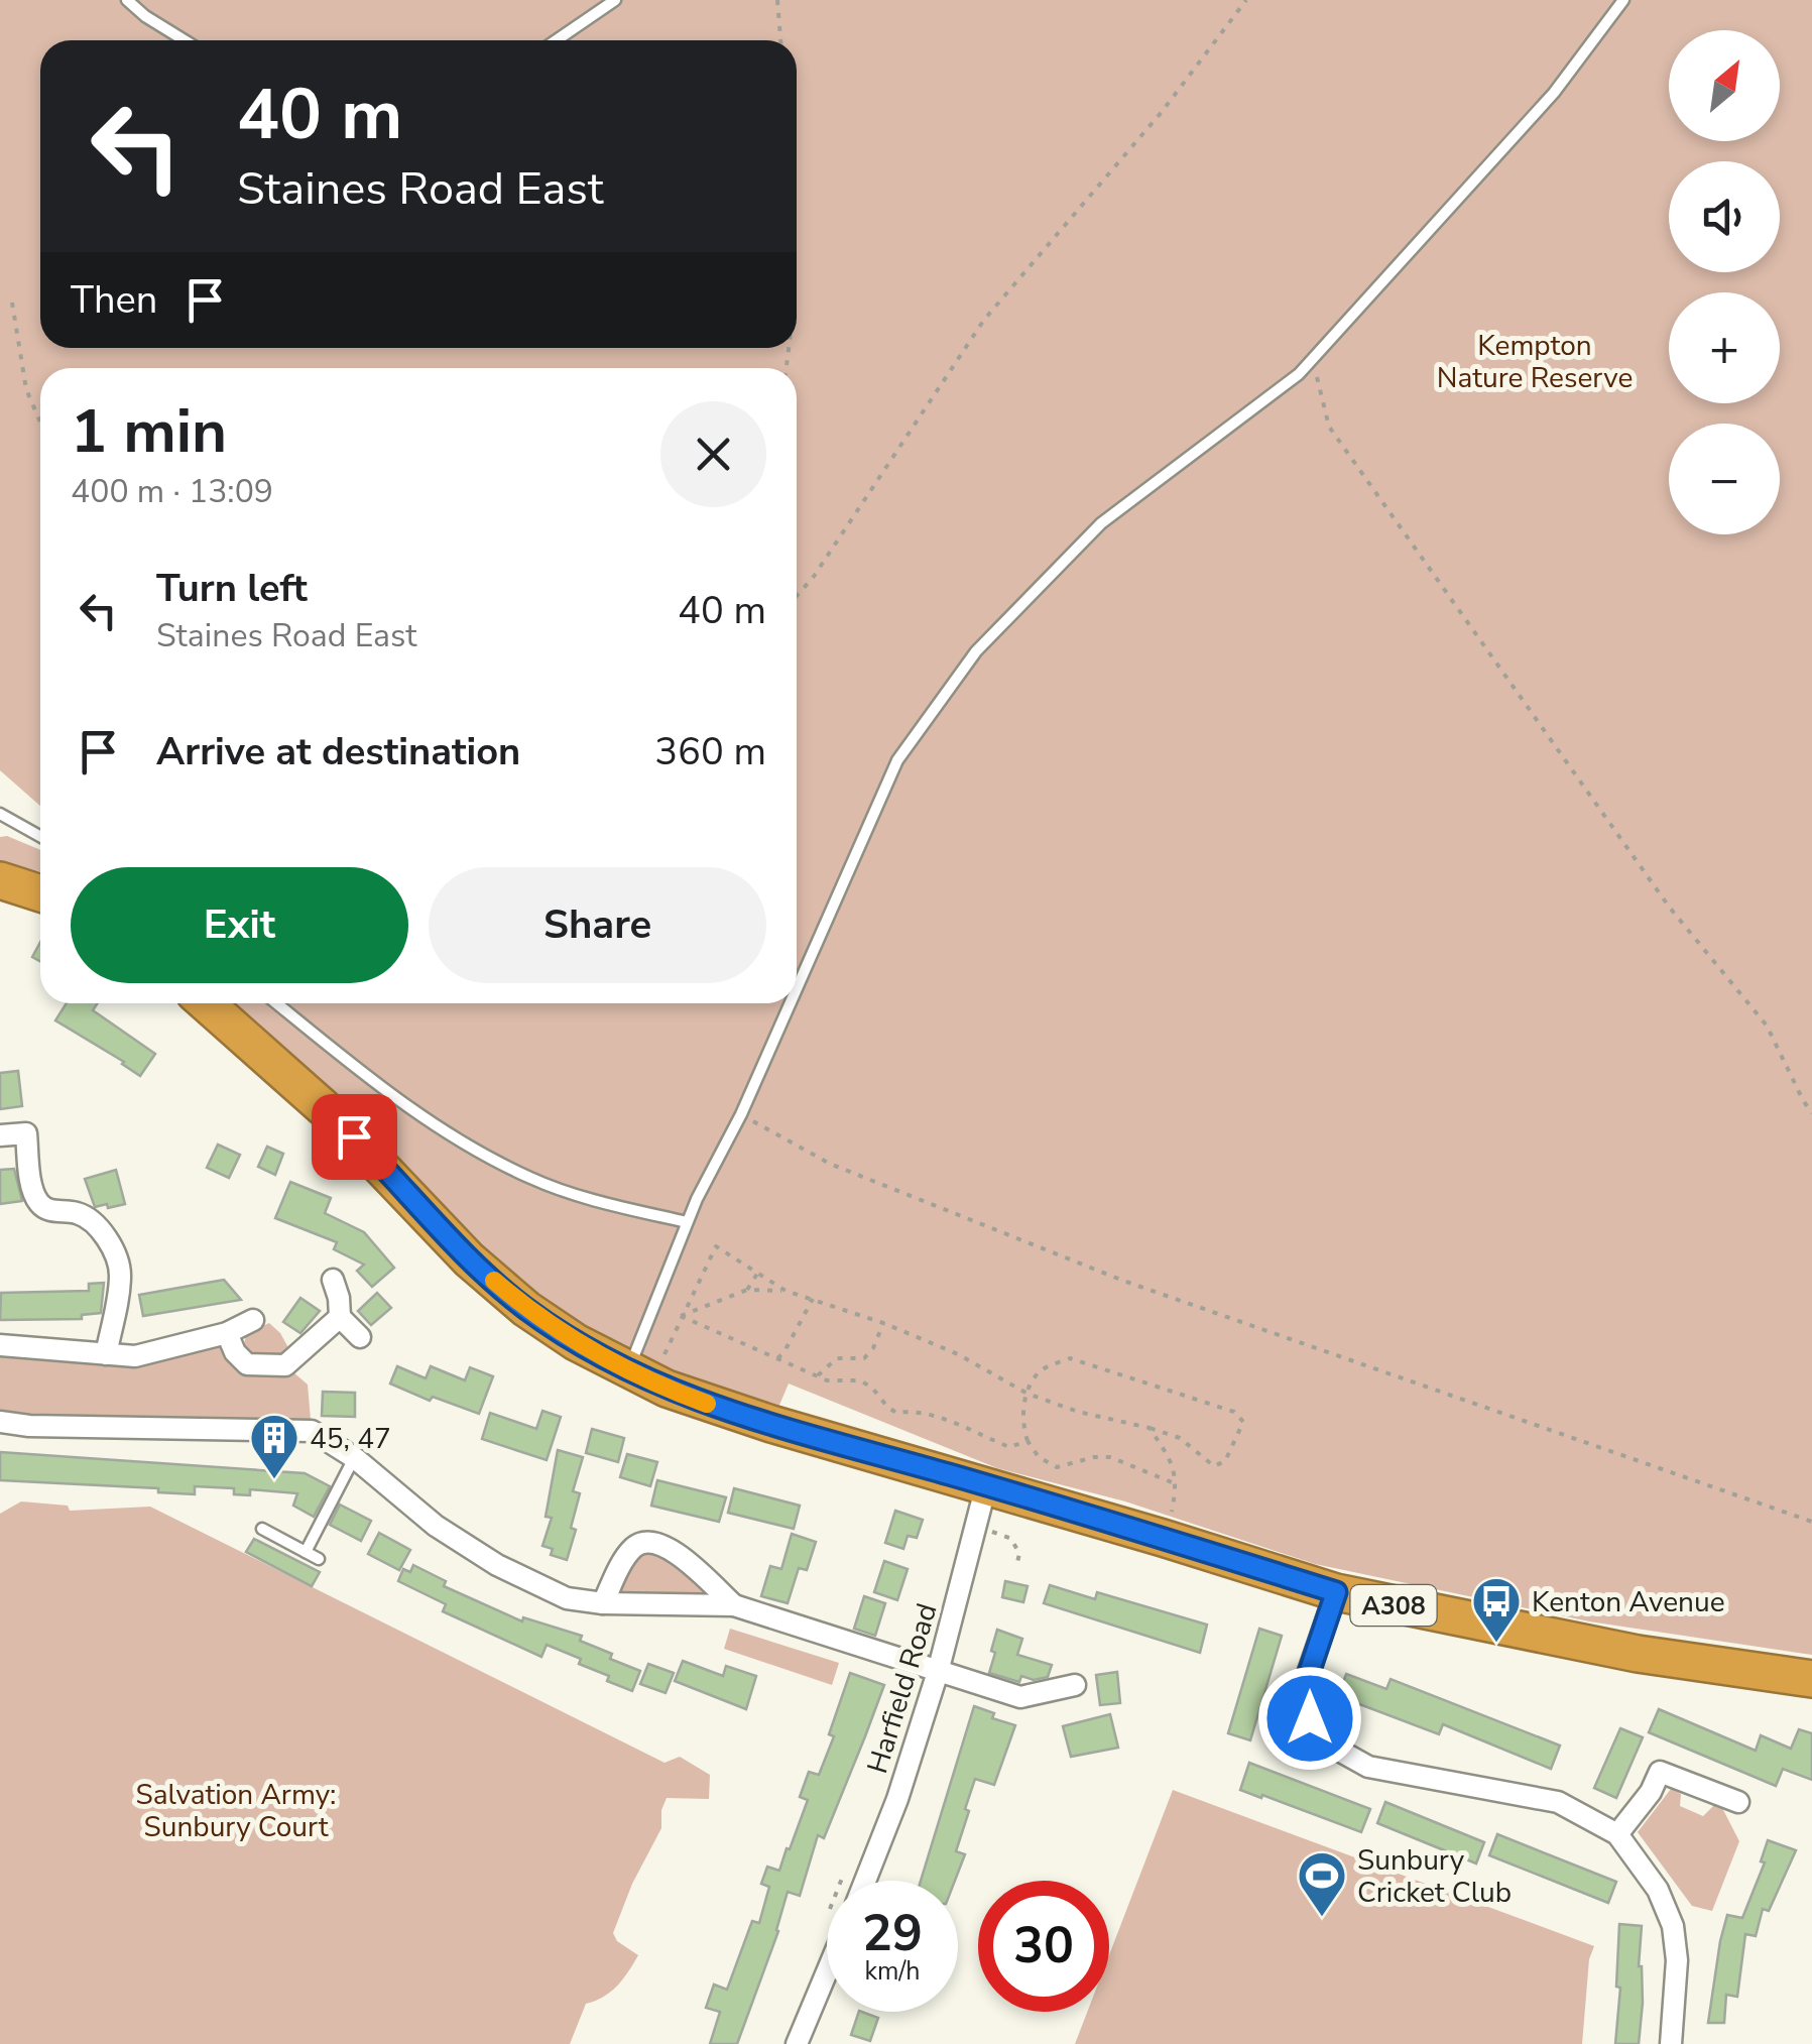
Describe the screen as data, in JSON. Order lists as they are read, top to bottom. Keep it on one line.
{"streets":{"highway":["A308"],"street":["Harfield Road"]},"crossings":[["A308","Harfield Road"]],"parks":["Kempton Nature Reserve","Salvation Army: Sunbury Court"],"places":{"building":["45, 47"],"bus stop":["Kenton Avenue"],"sports":["Sunbury Cricket Club"]},"north":"top right","page":{"map_buttons":["+","−"],"turn":["40 m","Staines Road East"],"then":"Then","heading":["1 min","400 m · 13:09"],"list":[{"name":"Turn left","note":"Staines Road East","value":"40 m"},{"name":"Arrive at destination","value":"360 m"}],"buttons":["Exit","Share"],"speed":"29 km/h","limit":"30"}}
